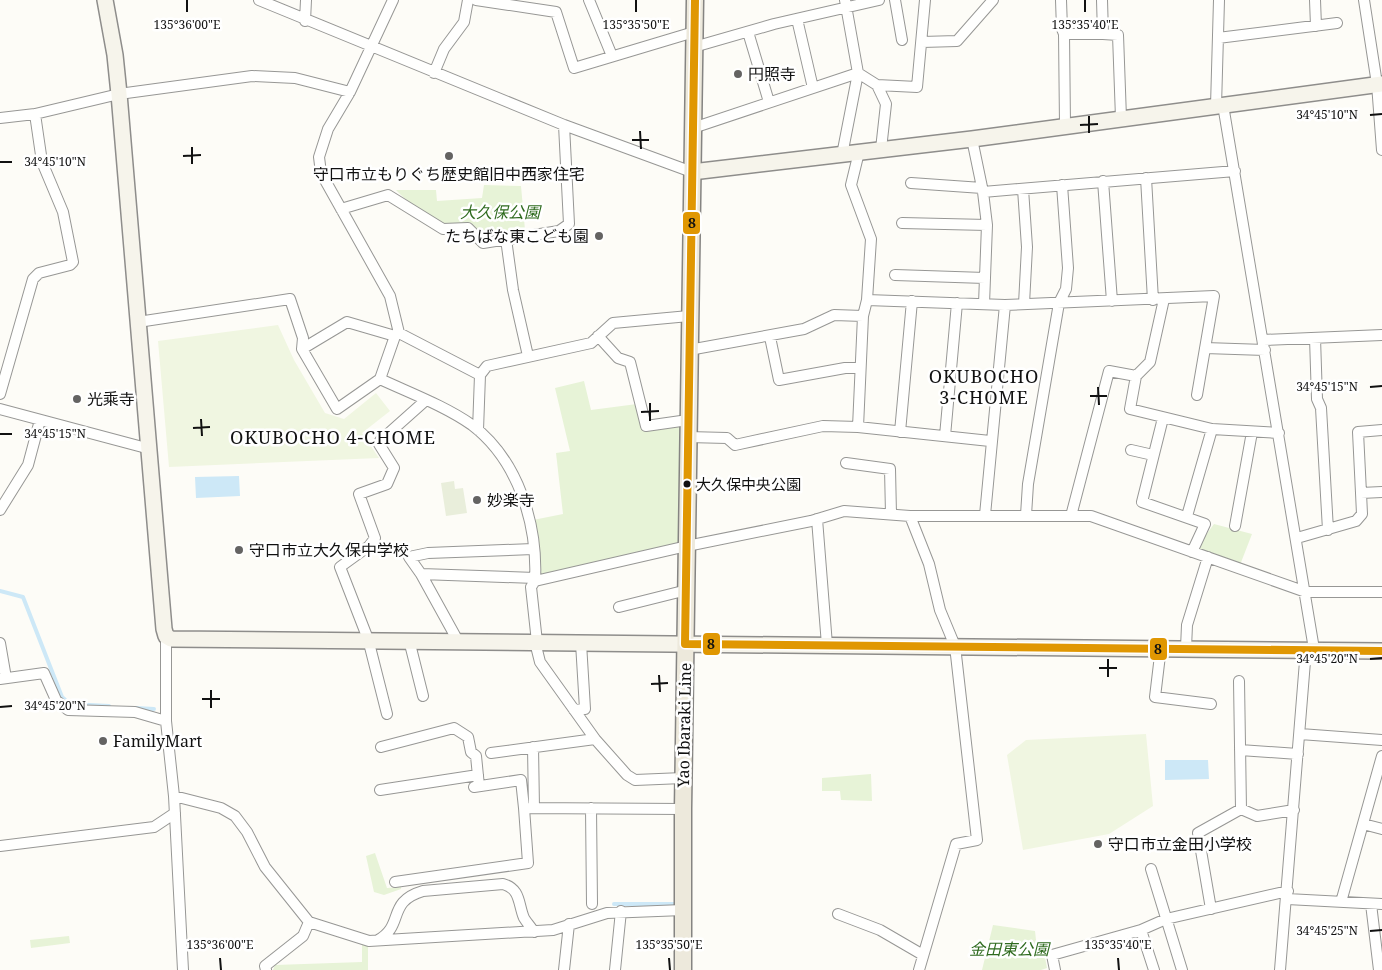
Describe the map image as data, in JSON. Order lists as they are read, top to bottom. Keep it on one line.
{"streets":{"main road":["Yao Ibaraki Line"]},"districts":["OKUBOCHO 3-CHOME","OKUBOCHO 4-CHOME"],"parks":["大久保公園","金田東公園"],"places":["円照寺","守口市立もりぐち歴史館旧中西家住宅","たちばな東こども園","光乘寺","大久保中央公園","妙楽寺","守口市立大久保中学校","FamilyMart","守口市立金田小学校"],"lines":["transit line 8"],"coordinates":["135°36'00\"E","135°35'50\"E","135°35'40\"E","34°45'10\"N","34°45'15\"N","34°45'20\"N","34°45'25\"N"]}
